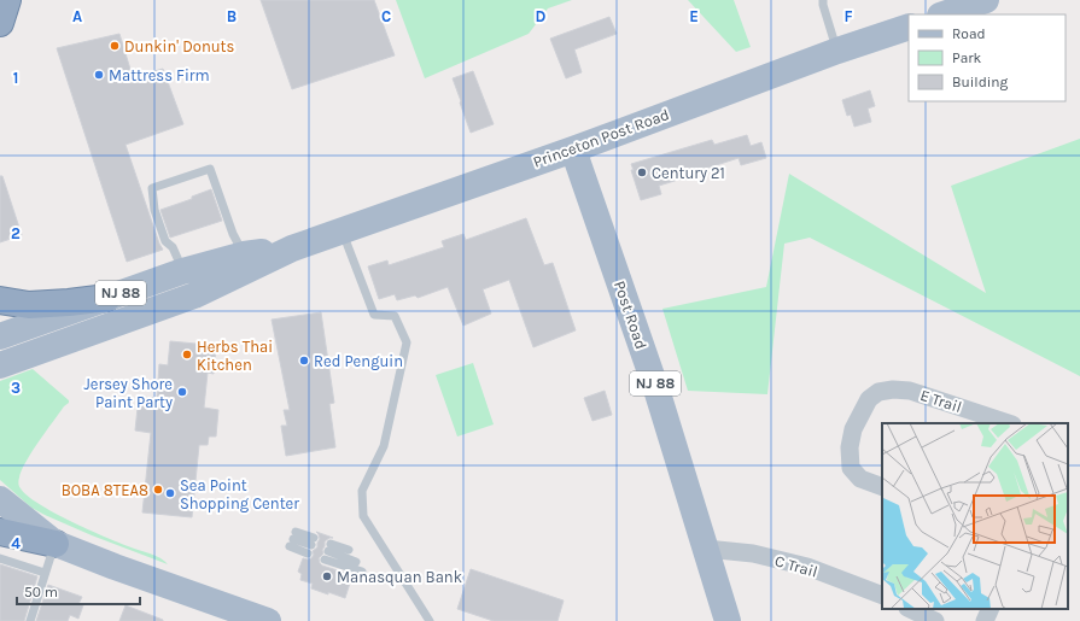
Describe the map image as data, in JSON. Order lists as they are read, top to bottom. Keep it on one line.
{"streets":{"main road":["Princeton Post Road","NJ 88","Post Road"],"street":["E Trail","C Trail"]},"crossings":[["Princeton Post Road","Post Road"],["Post Road","C Trail"]],"places":["Dunkin' Donuts","Mattress Firm","Century 21","Herbs Thai Kitchen","Red Penguin","Jersey Shore Paint Party","BOBA 8TEA8","Sea Point Shopping Center","Manasquan Bank"],"legend":["Road","Park","Building"],"scale_bar":"50 m","grid":{"columns":["A","B","C","D","E","F"],"rows":["1","2","3","4"]}}
